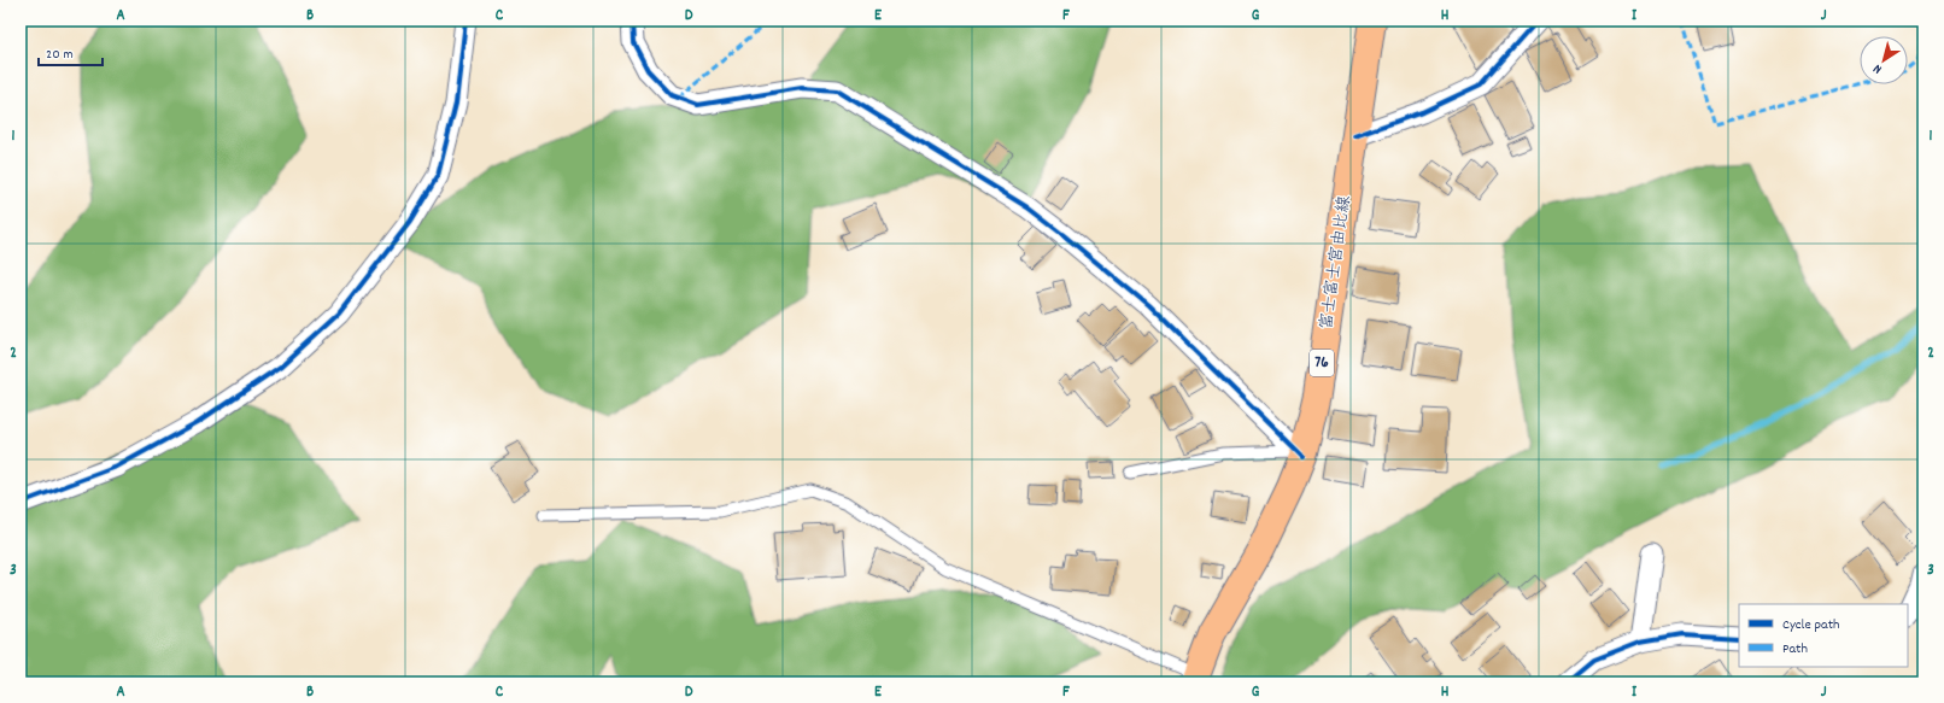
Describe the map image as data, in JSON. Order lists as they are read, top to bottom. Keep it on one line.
{"streets":{"main road":["富士富士宮由比線","76"]},"legend":["Cycle path","Path"],"scale_bar":"20 m","north":"bottom left","grid":{"columns":["A","B","C","D","E","F","G","H","I","J"],"rows":["1","2","3"]}}
